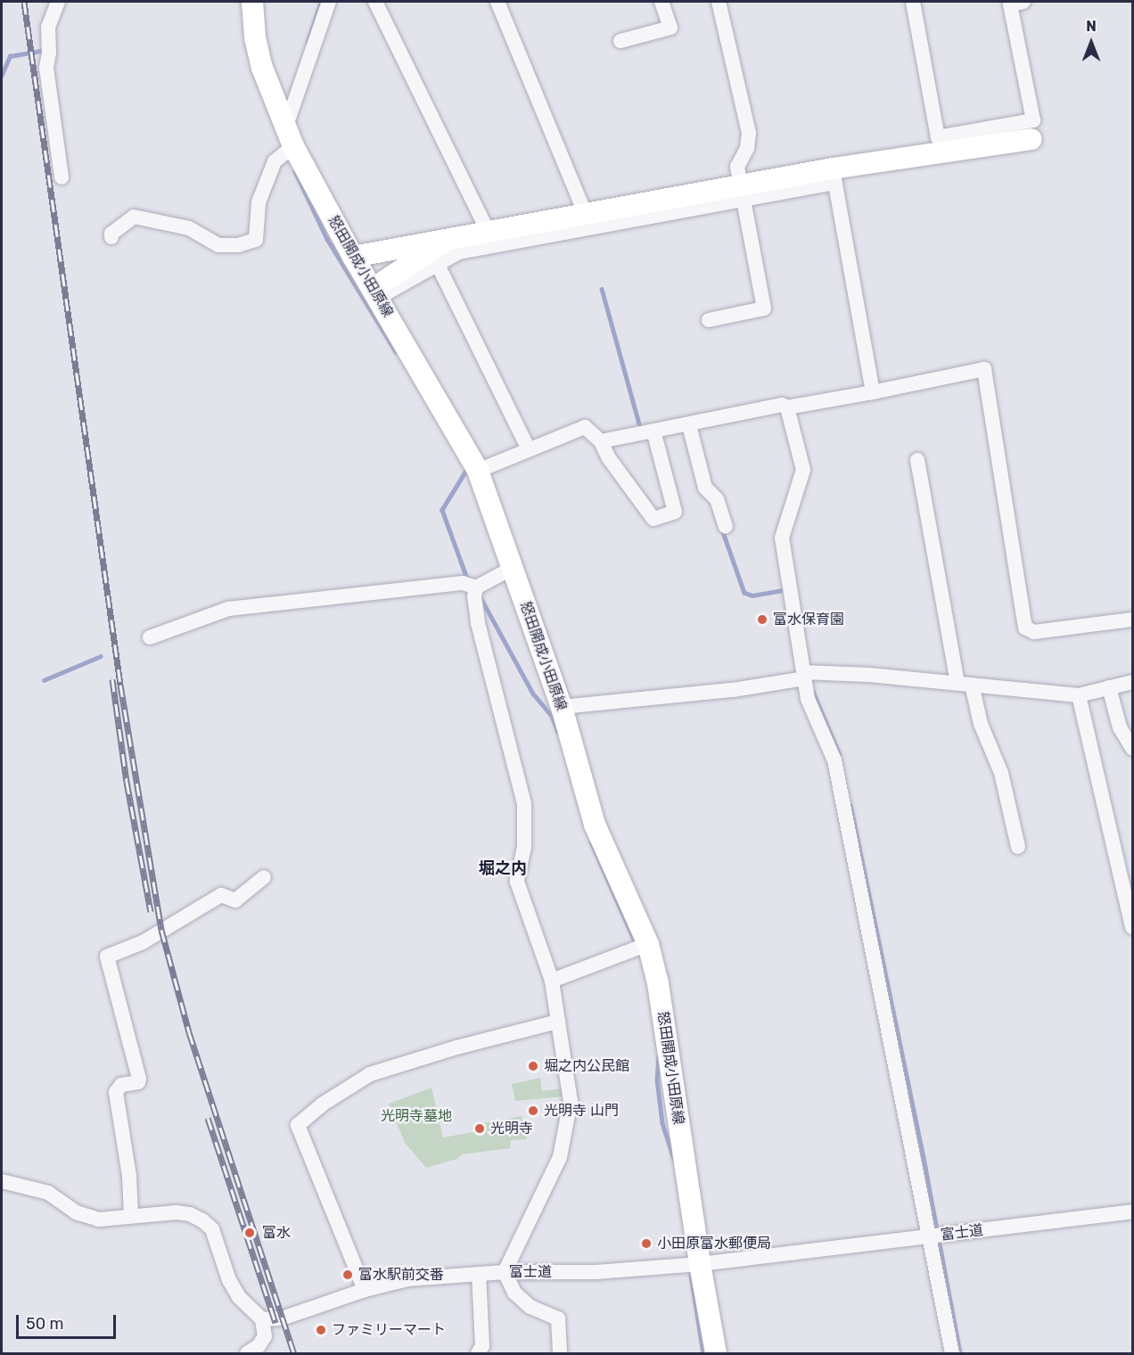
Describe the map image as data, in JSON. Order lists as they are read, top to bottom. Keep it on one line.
{"streets":{"main road":["怒田開成小田原線"],"street":["富士道"]},"crossings":[["怒田開成小田原線","富士道"]],"districts":["堀之内"],"parks":["光明寺墓地"],"places":["富水保育園","堀之内公民館","光明寺 山門","光明寺","富水","小田原富水郵便局","富水駅前交番","ファミリーマート"],"scale_bar":"50 m","north":"top"}
